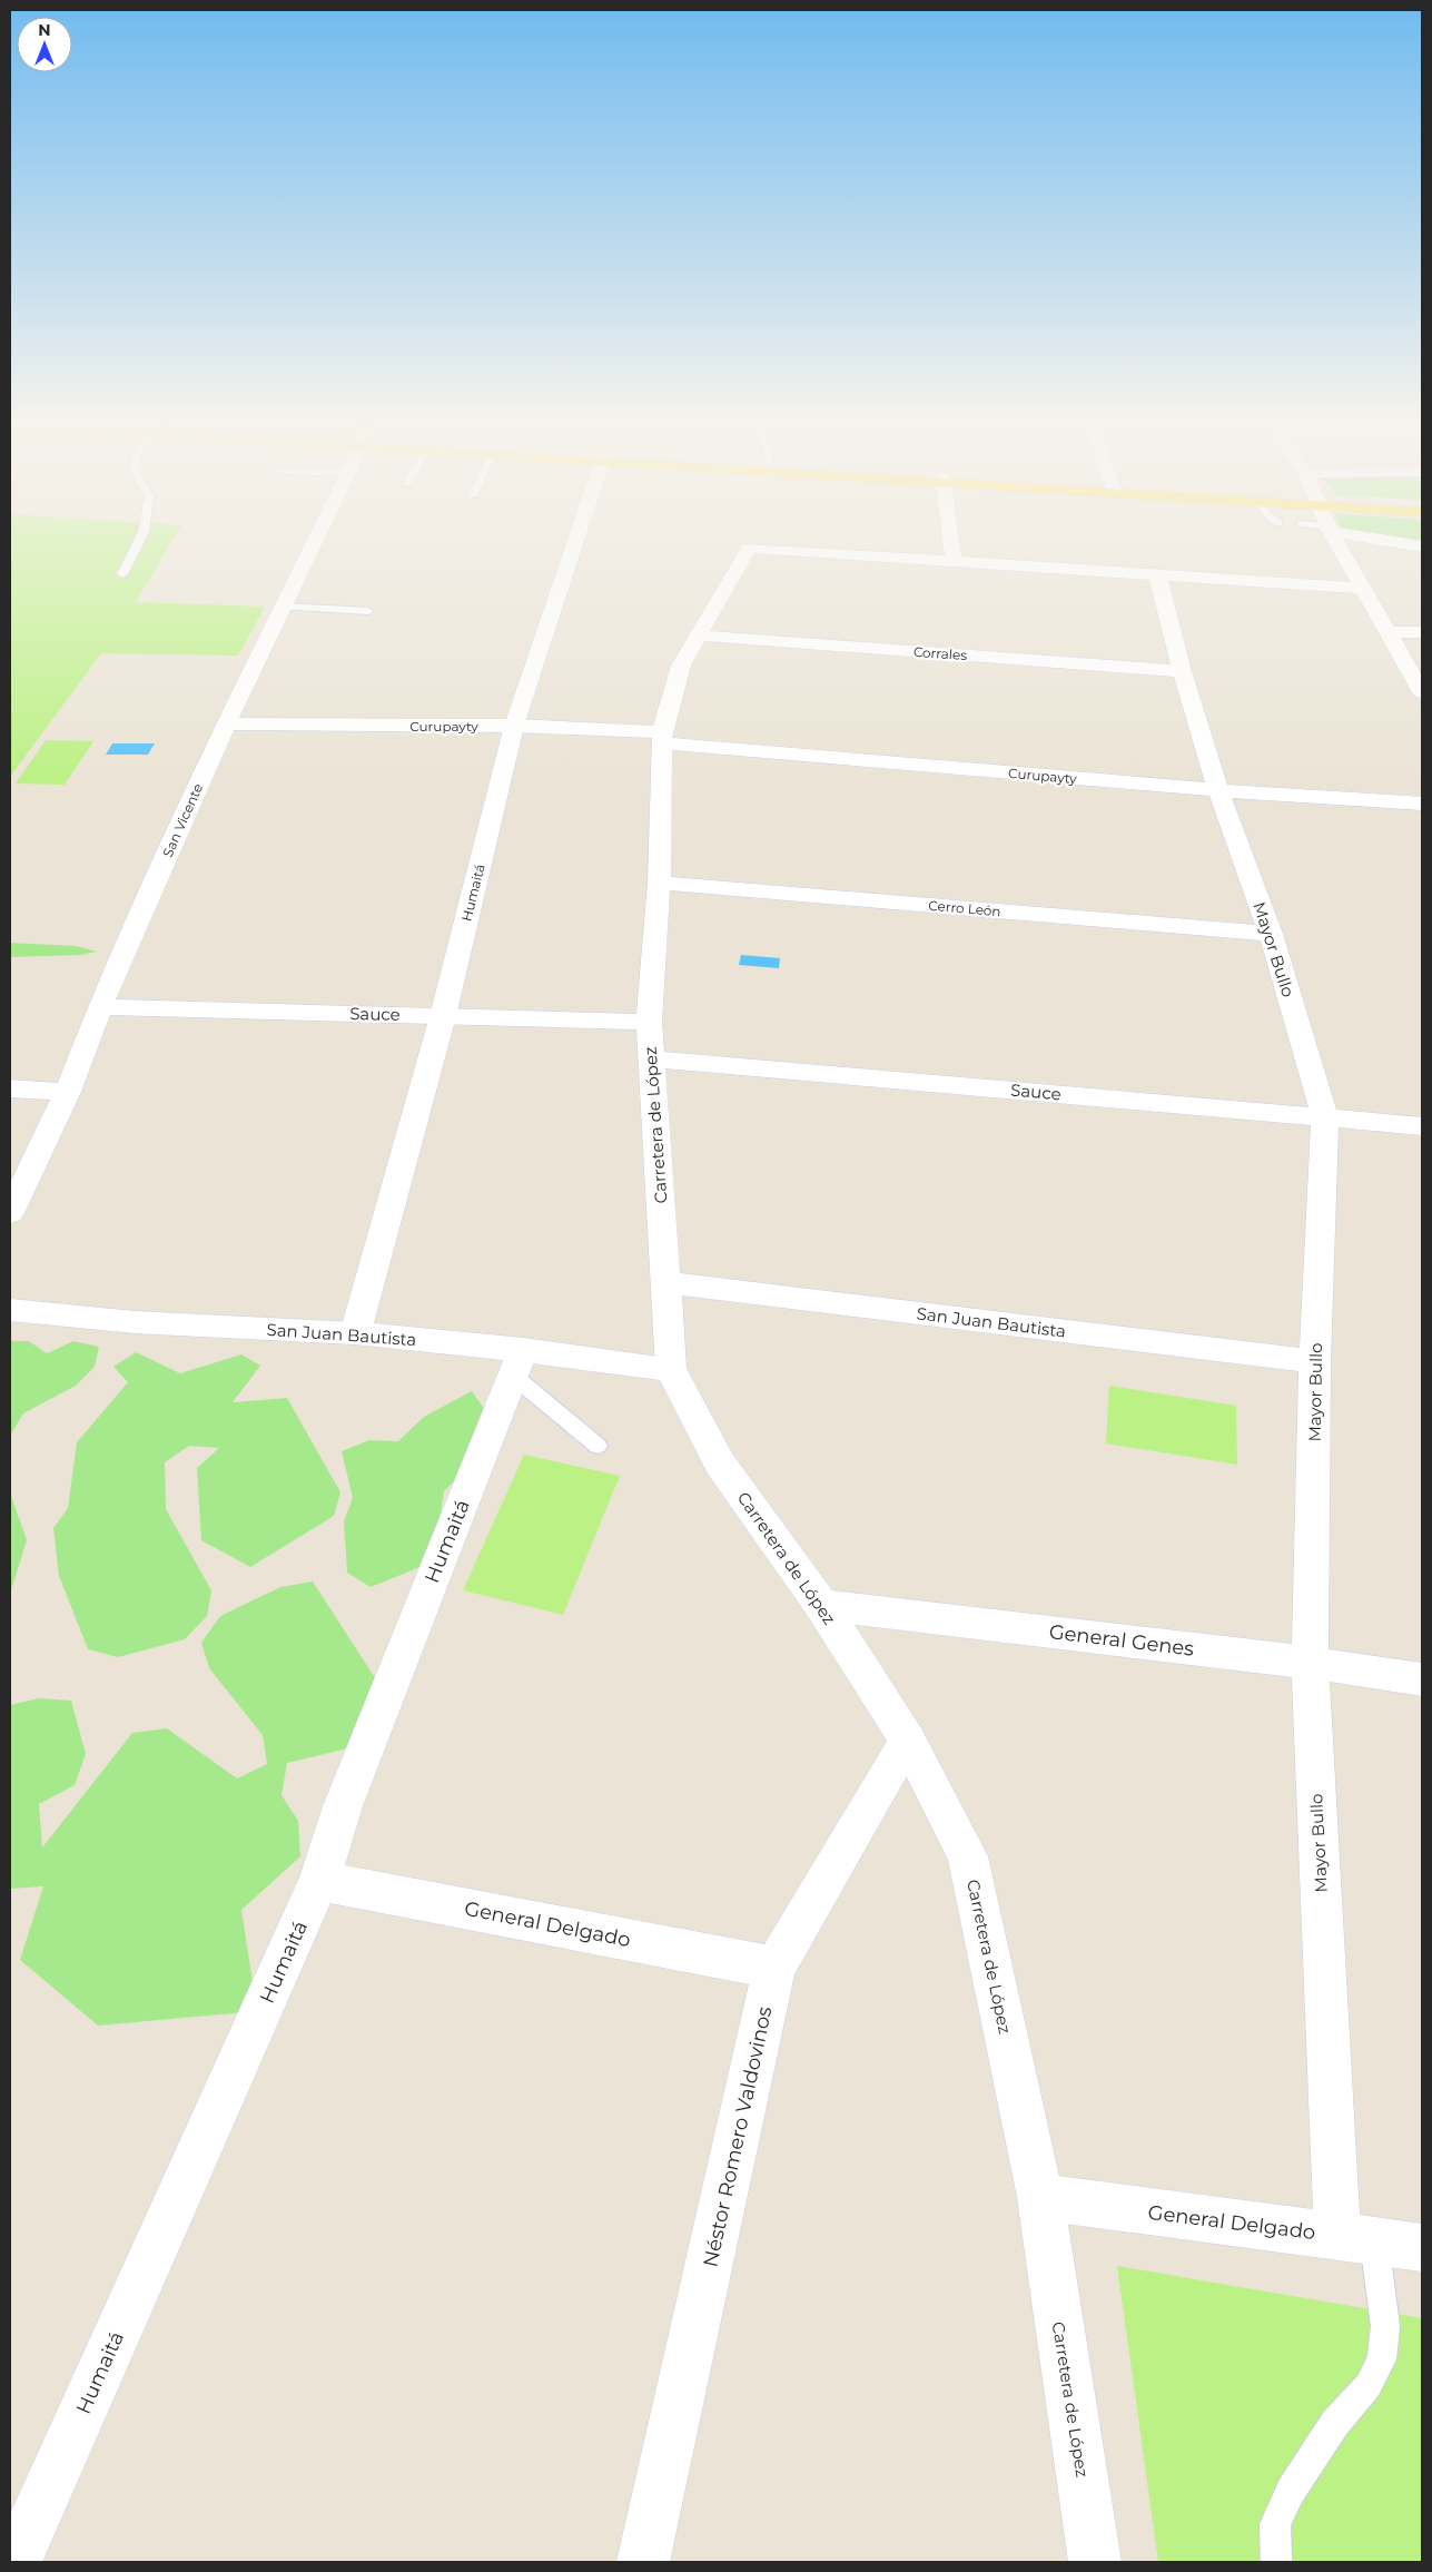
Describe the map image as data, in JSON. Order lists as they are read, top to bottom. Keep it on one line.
{"streets":{"street":["Corrales","Curupayty","San Vicente","Humaitá","Cerro León","Mayor Bullo","Sauce","Carretera de López","San Juan Bautista","General Genes","General Delgado","Néstor Romero Valdovinos"]},"crossings":[["Corrales","Mayor Bullo"],["Corrales","Carretera de López"],["Curupayty","San Vicente"],["Curupayty","Humaitá"],["Curupayty","Mayor Bullo"],["Curupayty","Carretera de López"],["San Vicente","Sauce"],["Humaitá","Sauce"],["Humaitá","San Juan Bautista"],["Humaitá","General Delgado"],["Cerro León","Mayor Bullo"],["Cerro León","Carretera de López"],["Mayor Bullo","Sauce"],["Mayor Bullo","San Juan Bautista"],["Mayor Bullo","General Genes"],["Mayor Bullo","General Delgado"],["Sauce","Carretera de López"],["Carretera de López","San Juan Bautista"],["Carretera de López","General Genes"],["Carretera de López","General Delgado"],["Carretera de López","Néstor Romero Valdovinos"],["General Delgado","Néstor Romero Valdovinos"]],"north":"top"}
